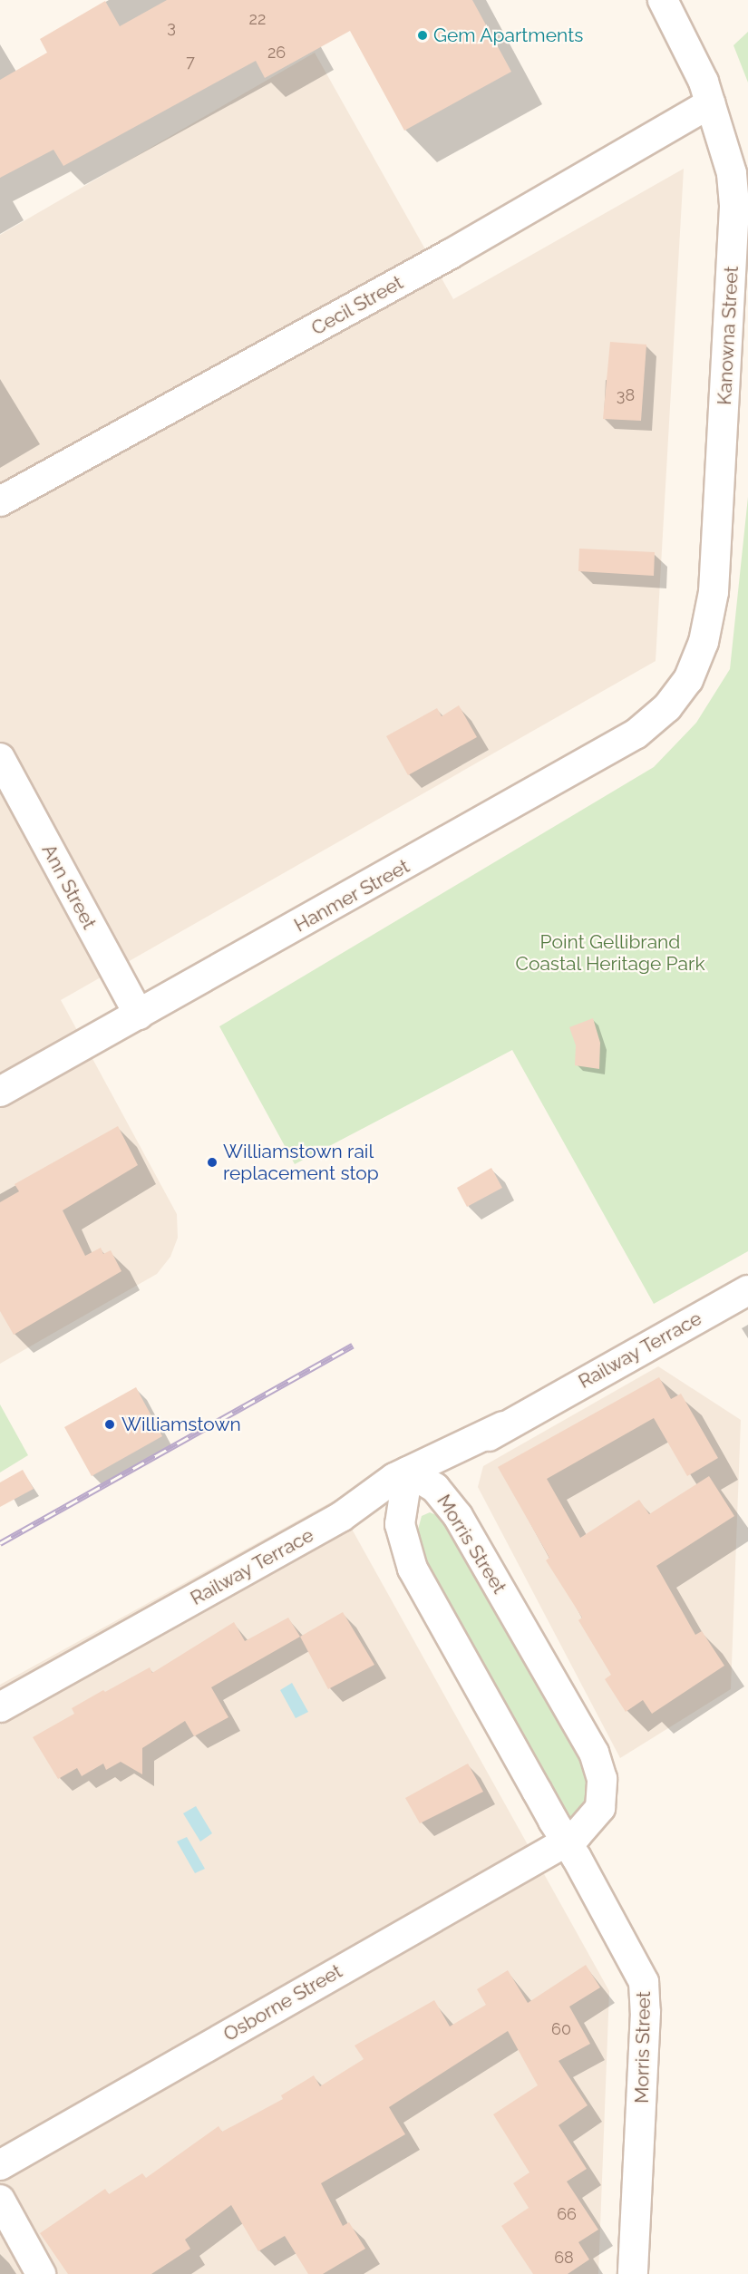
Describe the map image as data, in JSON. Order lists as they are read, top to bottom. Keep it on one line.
{"streets":{"street":["Cecil Street","Kanowna Street","Ann Street","Hanmer Street","Railway Terrace","Morris Street","Osborne Street"]},"crossings":[["Cecil Street","Kanowna Street"],["Kanowna Street","Hanmer Street"],["Ann Street","Hanmer Street"],["Railway Terrace","Morris Street"],["Morris Street","Osborne Street"]],"parks":["Point Gellibrand Coastal Heritage Park"],"places":["Gem Apartments","Williamstown rail replacement stop","Williamstown"],"house_numbers":["22","3","26","7","38","60","66","68"]}
